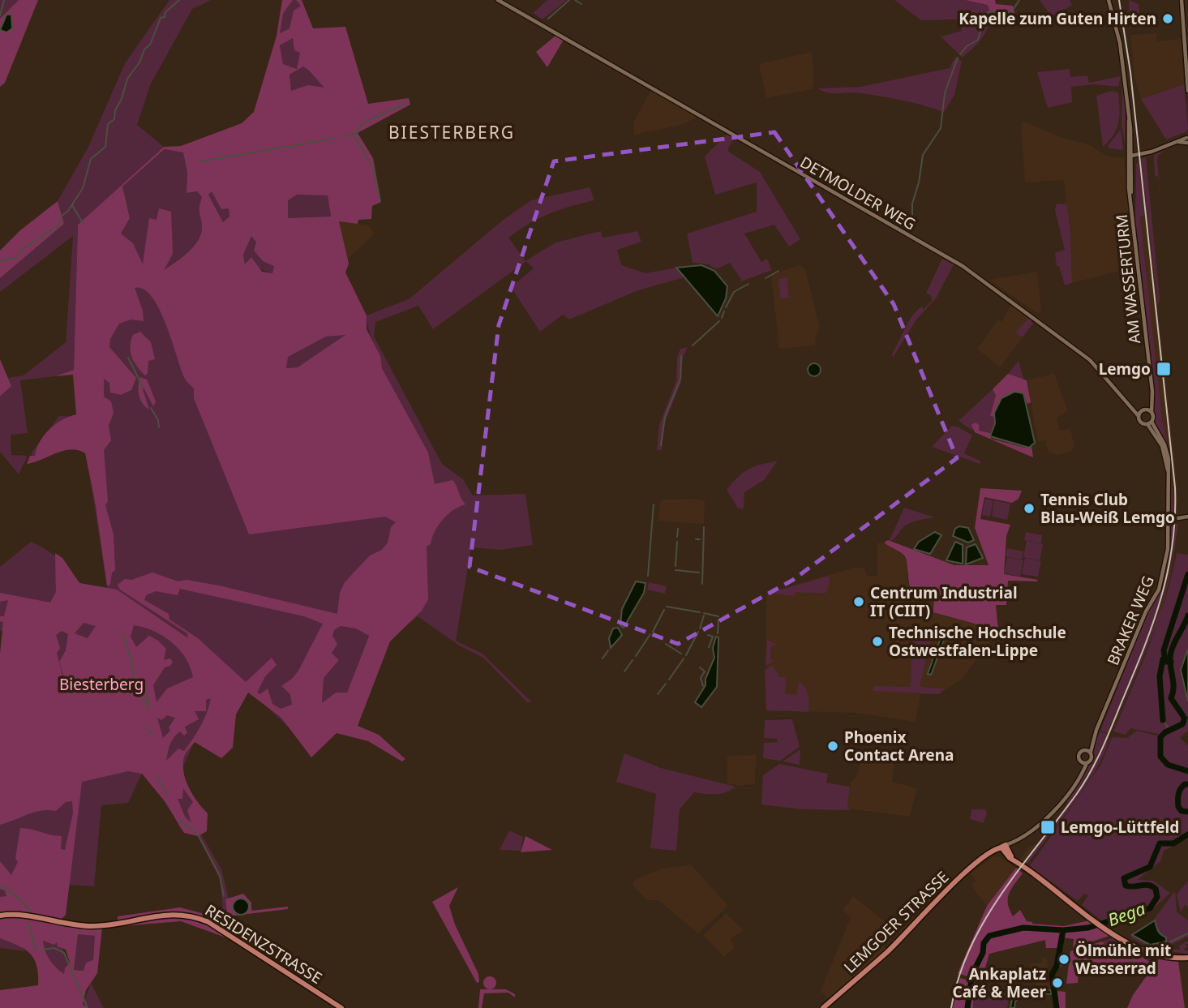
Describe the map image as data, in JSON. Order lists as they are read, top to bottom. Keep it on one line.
{"streets":{"main road":["LEMGOER STRASSE","RESIDENZSTRASSE"],"street":["DETMOLDER WEG","AM WASSERTURM","BRAKER WEG"]},"crossings":[["DETMOLDER WEG","AM WASSERTURM"],["BRAKER WEG","LEMGOER STRASSE"]],"districts":["BIESTERBERG"],"water":["Bega"],"parks":["Biesterberg"],"places":{"other":["Kapelle zum Guten Hirten","Tennis Club Blau-Weiß Lemgo","Centrum Industrial IT (CIIT)","Technische Hochschule Ostwestfalen-Lippe","Phoenix Contact Arena","Ölmühle mit Wasserrad","Ankaplatz Café & Meer"],"transit":["Lemgo","Lemgo-Lüttfeld"]}}
